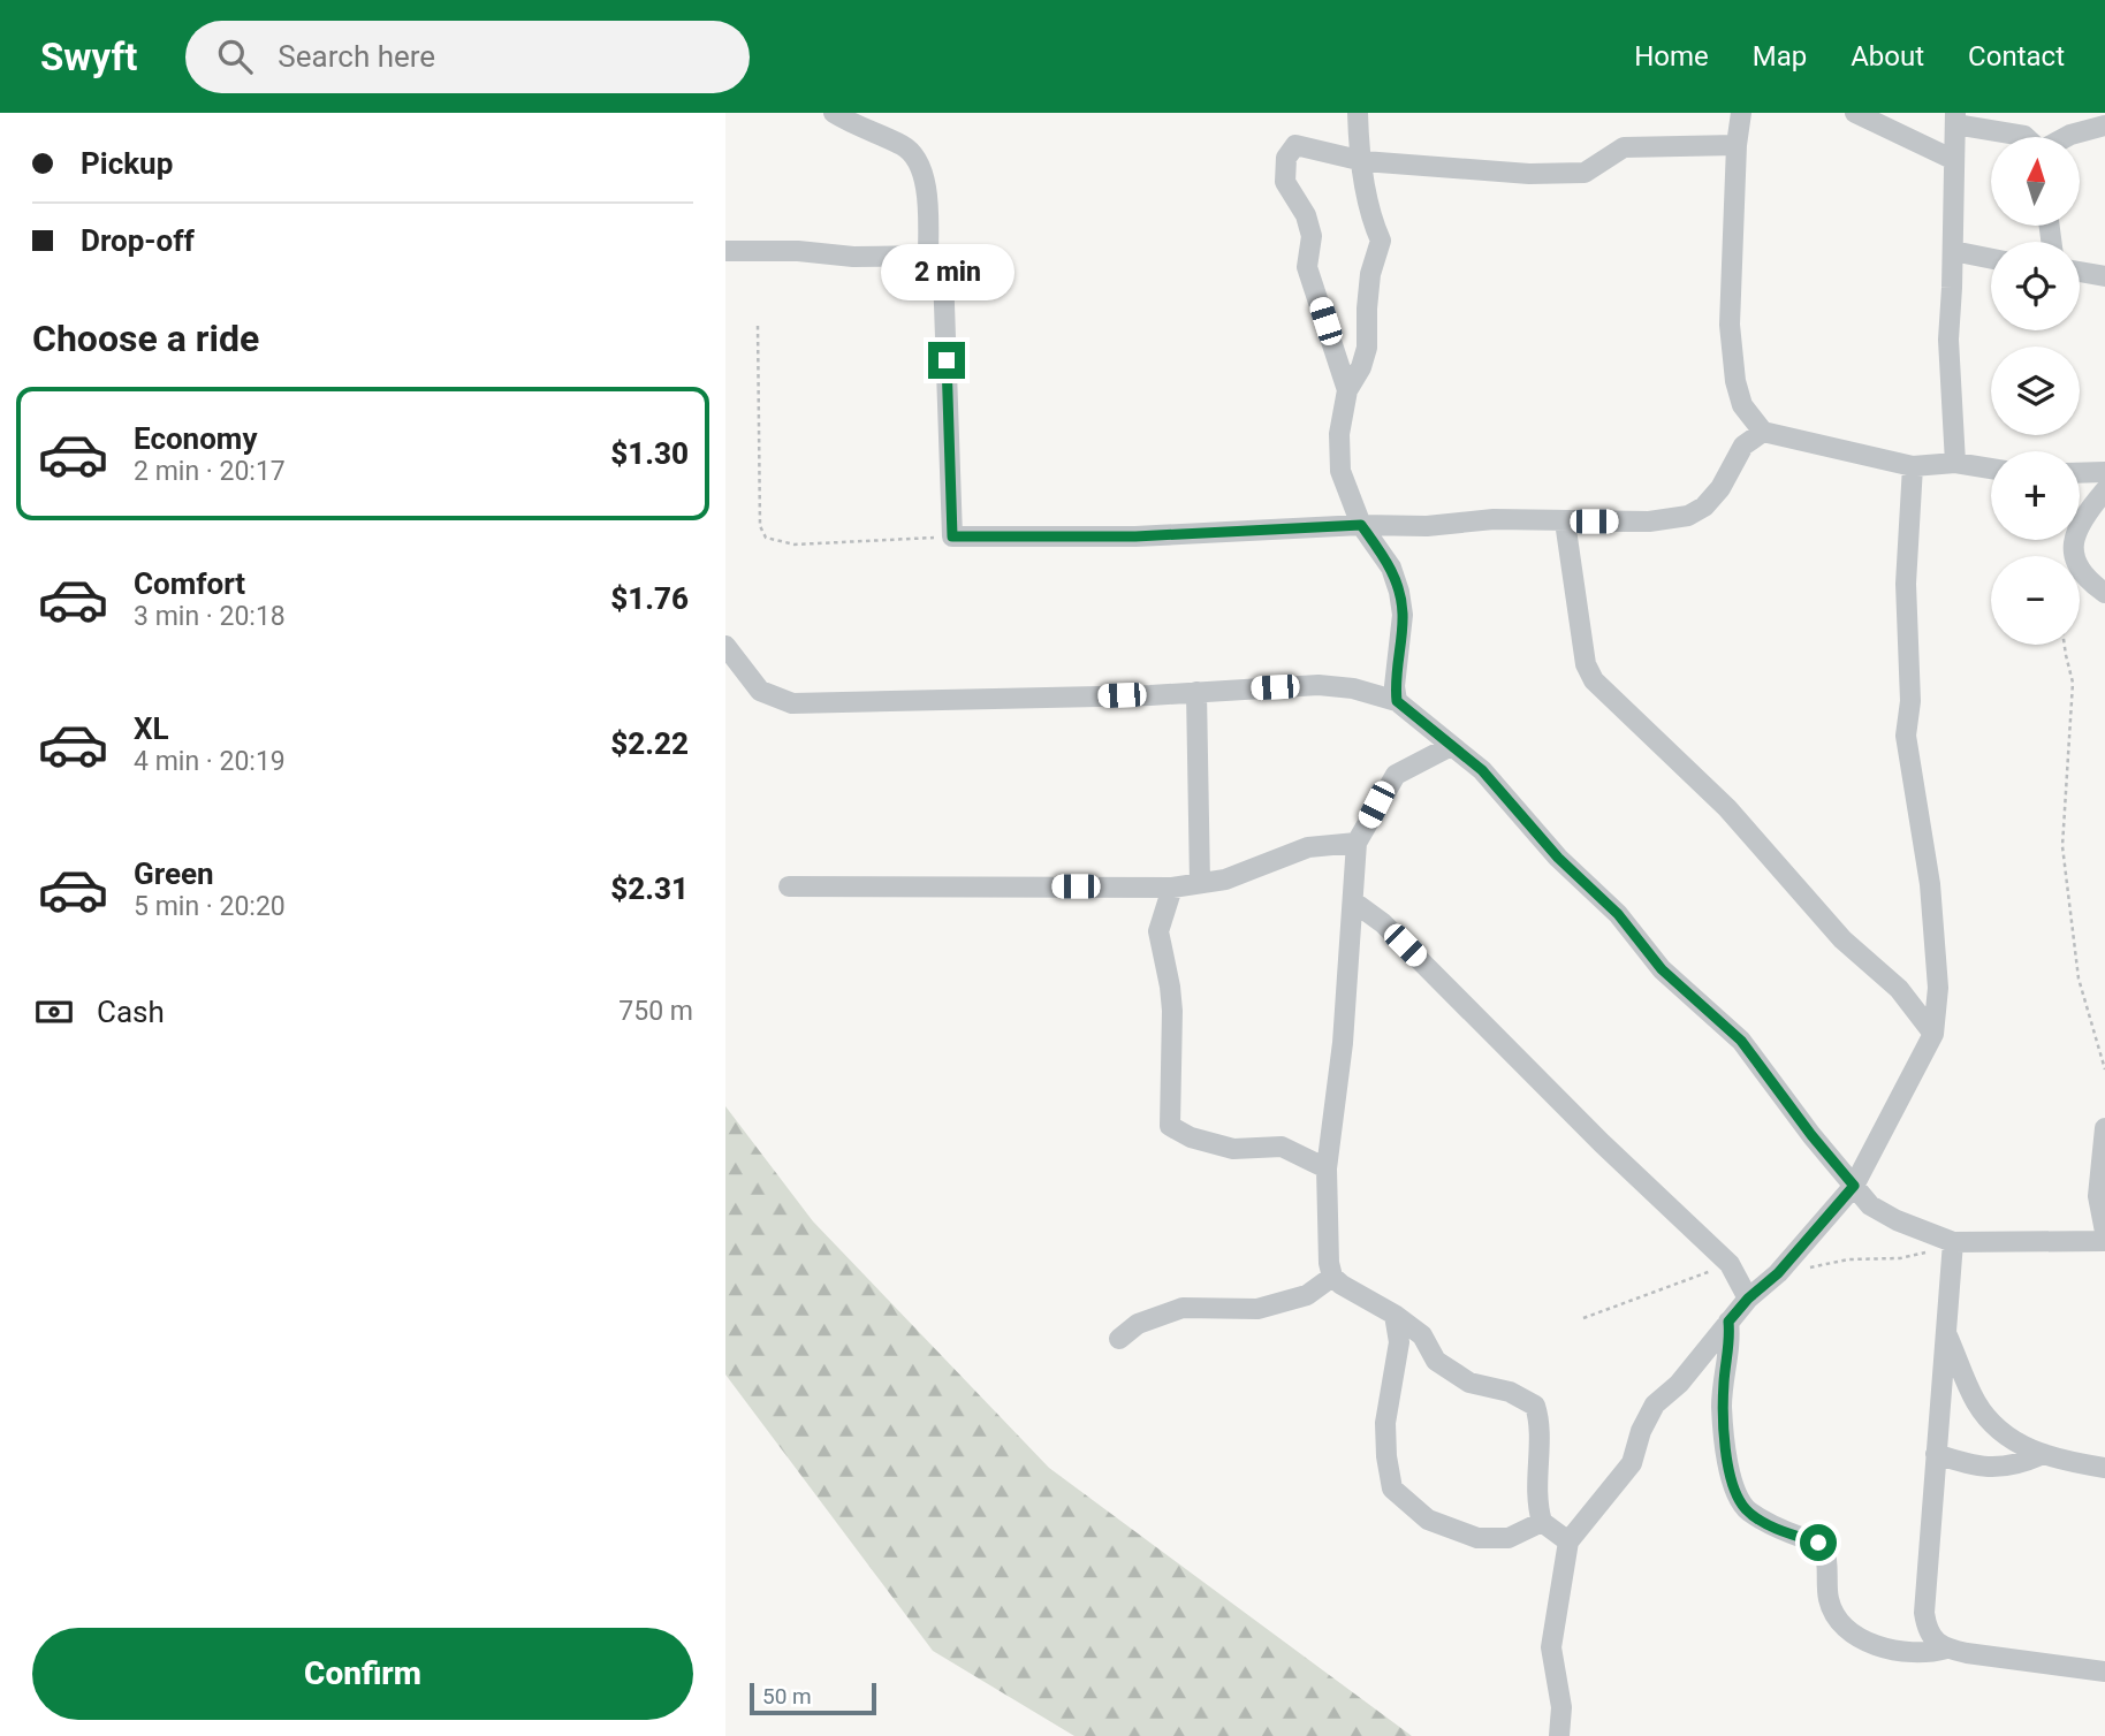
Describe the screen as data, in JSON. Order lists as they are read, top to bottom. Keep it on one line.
{"scale_bar":"50 m","north":"top","page":{"header":"Swyft","search":"Search here","nav":["Home","Map","About","Contact"],"banner":["Pickup","Drop-off"],"map_buttons":["+","−"],"bubble":"2 min","heading":"Choose a ride","list":[{"name":"Economy","note":"2 min · 20:17","value":"$1.30"},{"name":"Comfort","note":"3 min · 20:18","value":"$1.76"},{"name":"XL","note":"4 min · 20:19","value":"$2.22"},{"name":"Green","note":"5 min · 20:20","value":"$2.31"}],"pay":["Cash","750 m"],"buttons":"Confirm","scale":"50 m"}}
